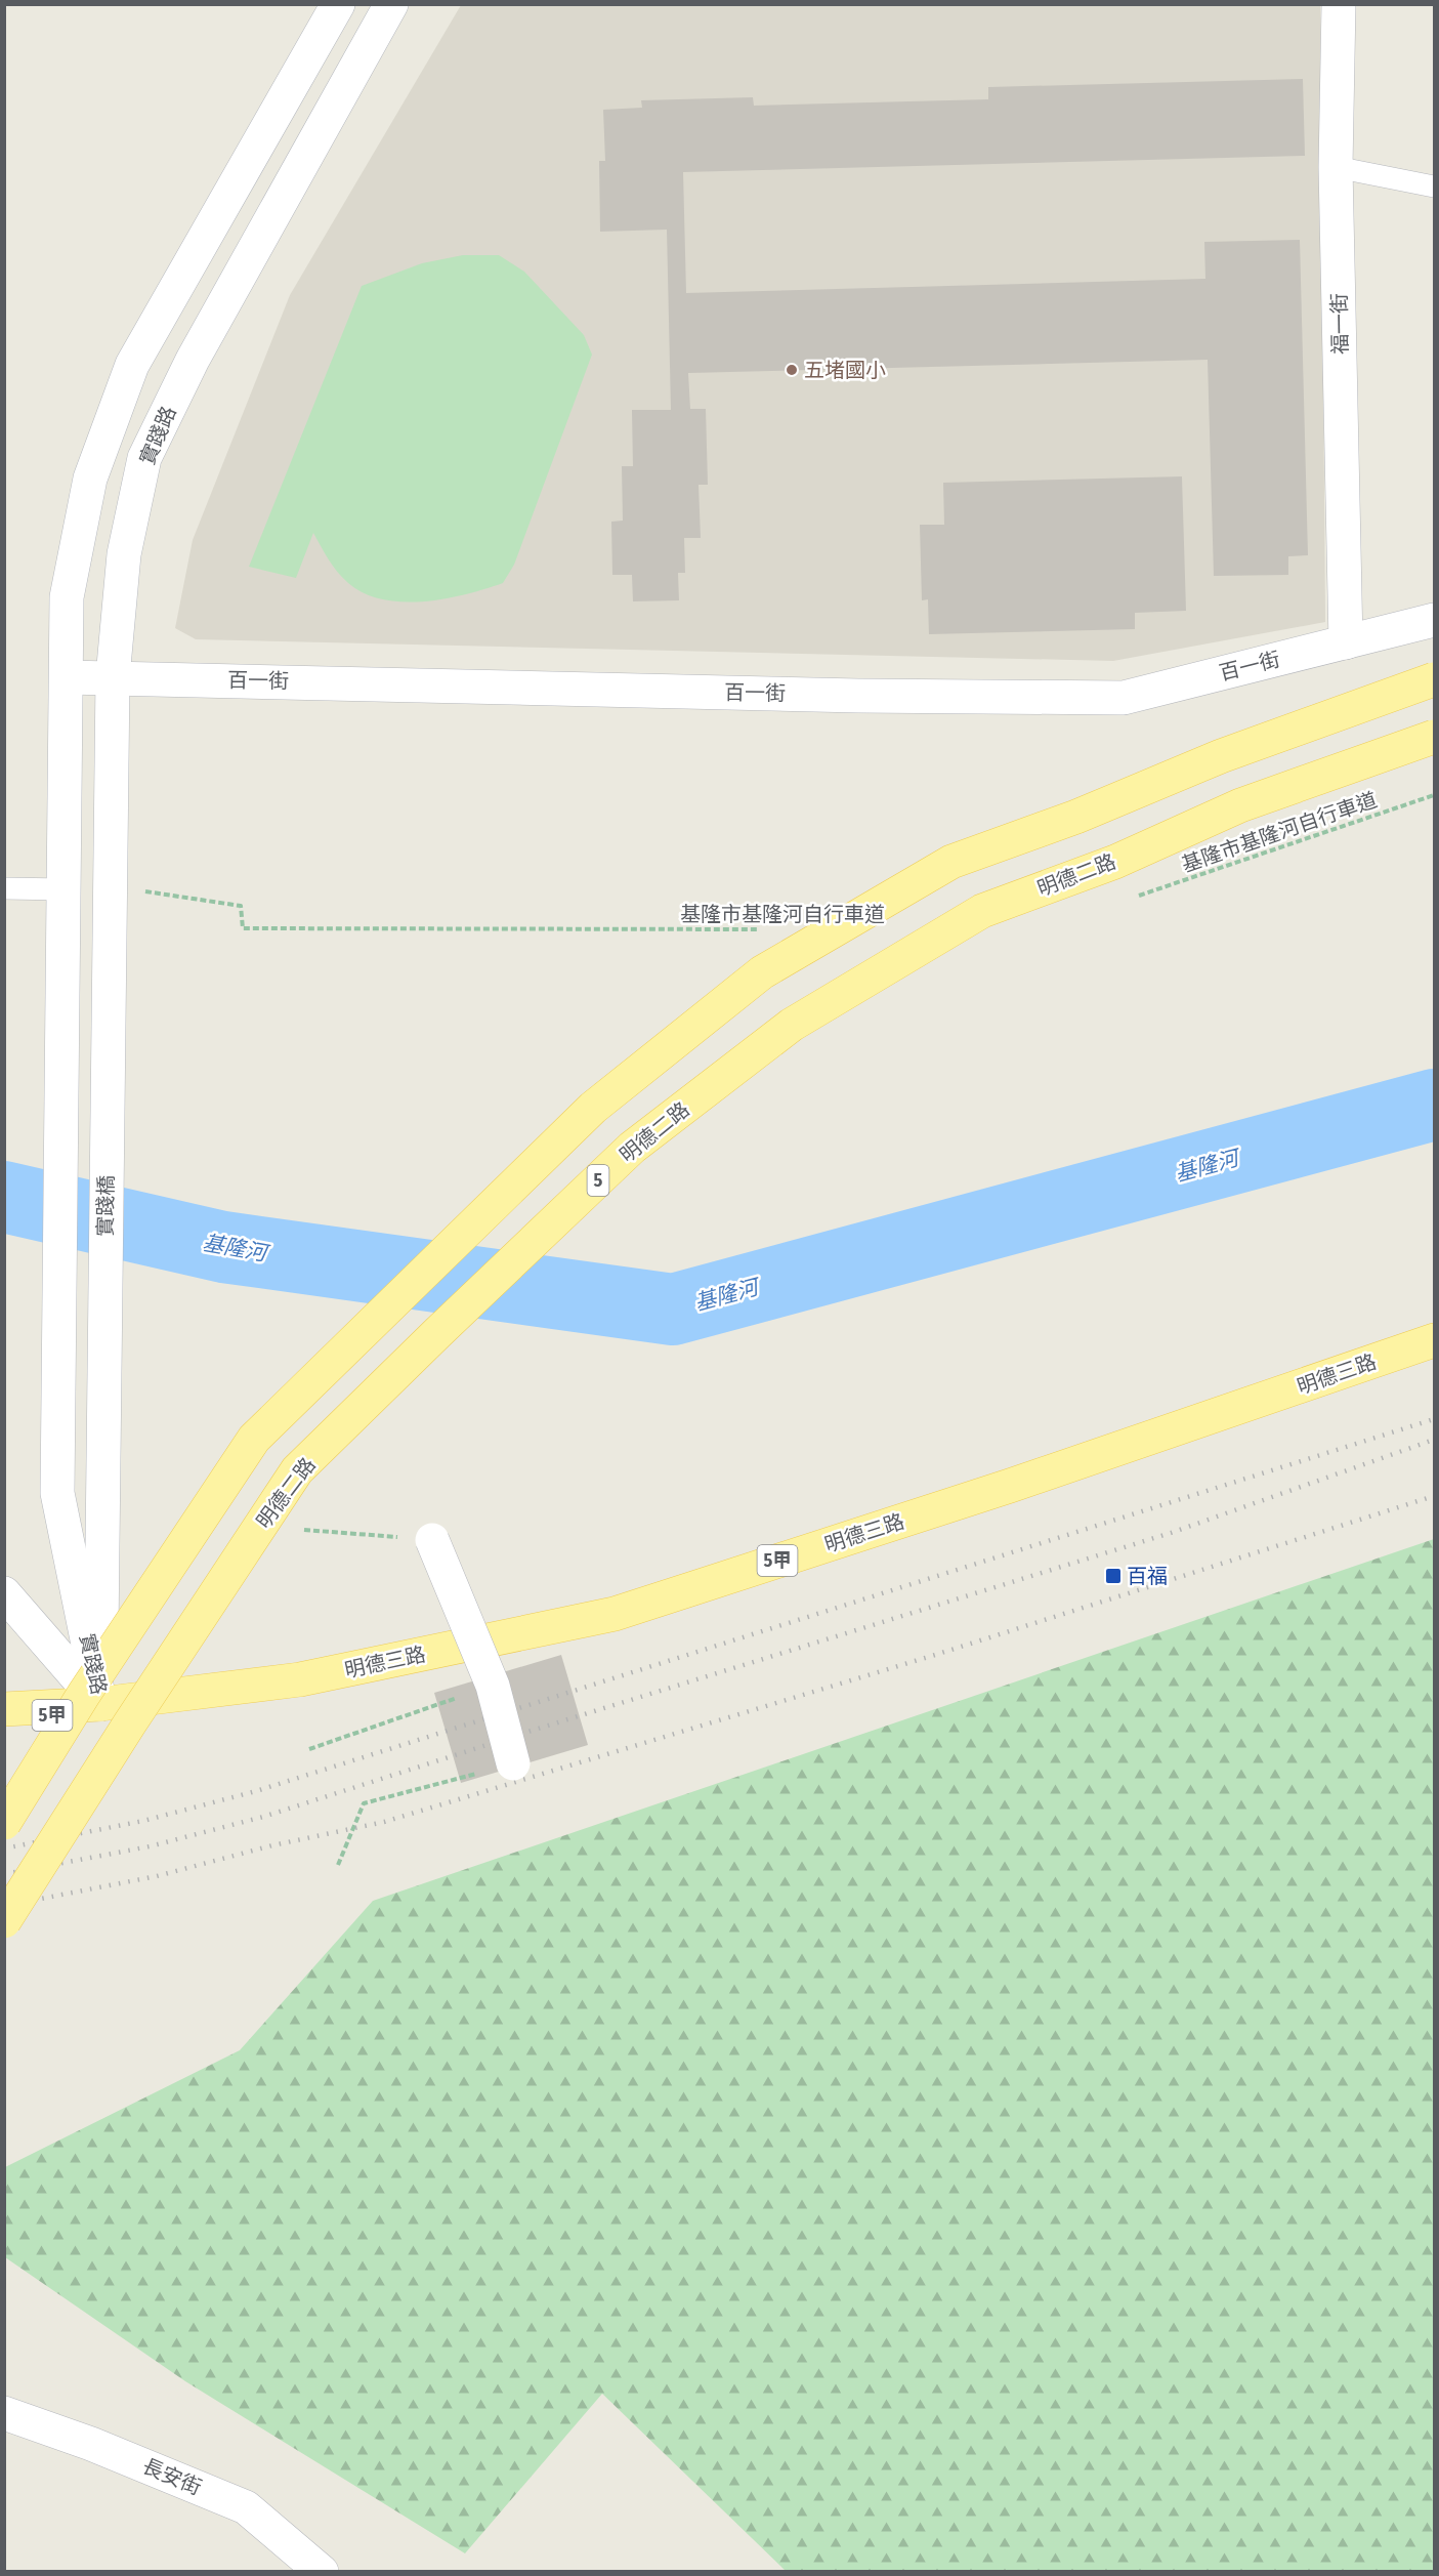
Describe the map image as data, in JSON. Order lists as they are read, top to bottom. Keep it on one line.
{"streets":{"main road":["明德二路","5","明德三路","5甲"],"street":["福一街","實踐路","百一街","實踐橋","長安街"],"path":["基隆市基隆河自行車道"]},"crossings":[["福一街","百一街"],["實踐路","百一街"],["實踐路","實踐橋"],["實踐路","明德三路"]],"water":["基隆河"],"places":{"other":["五堵國小"],"transit":["百福"]}}
